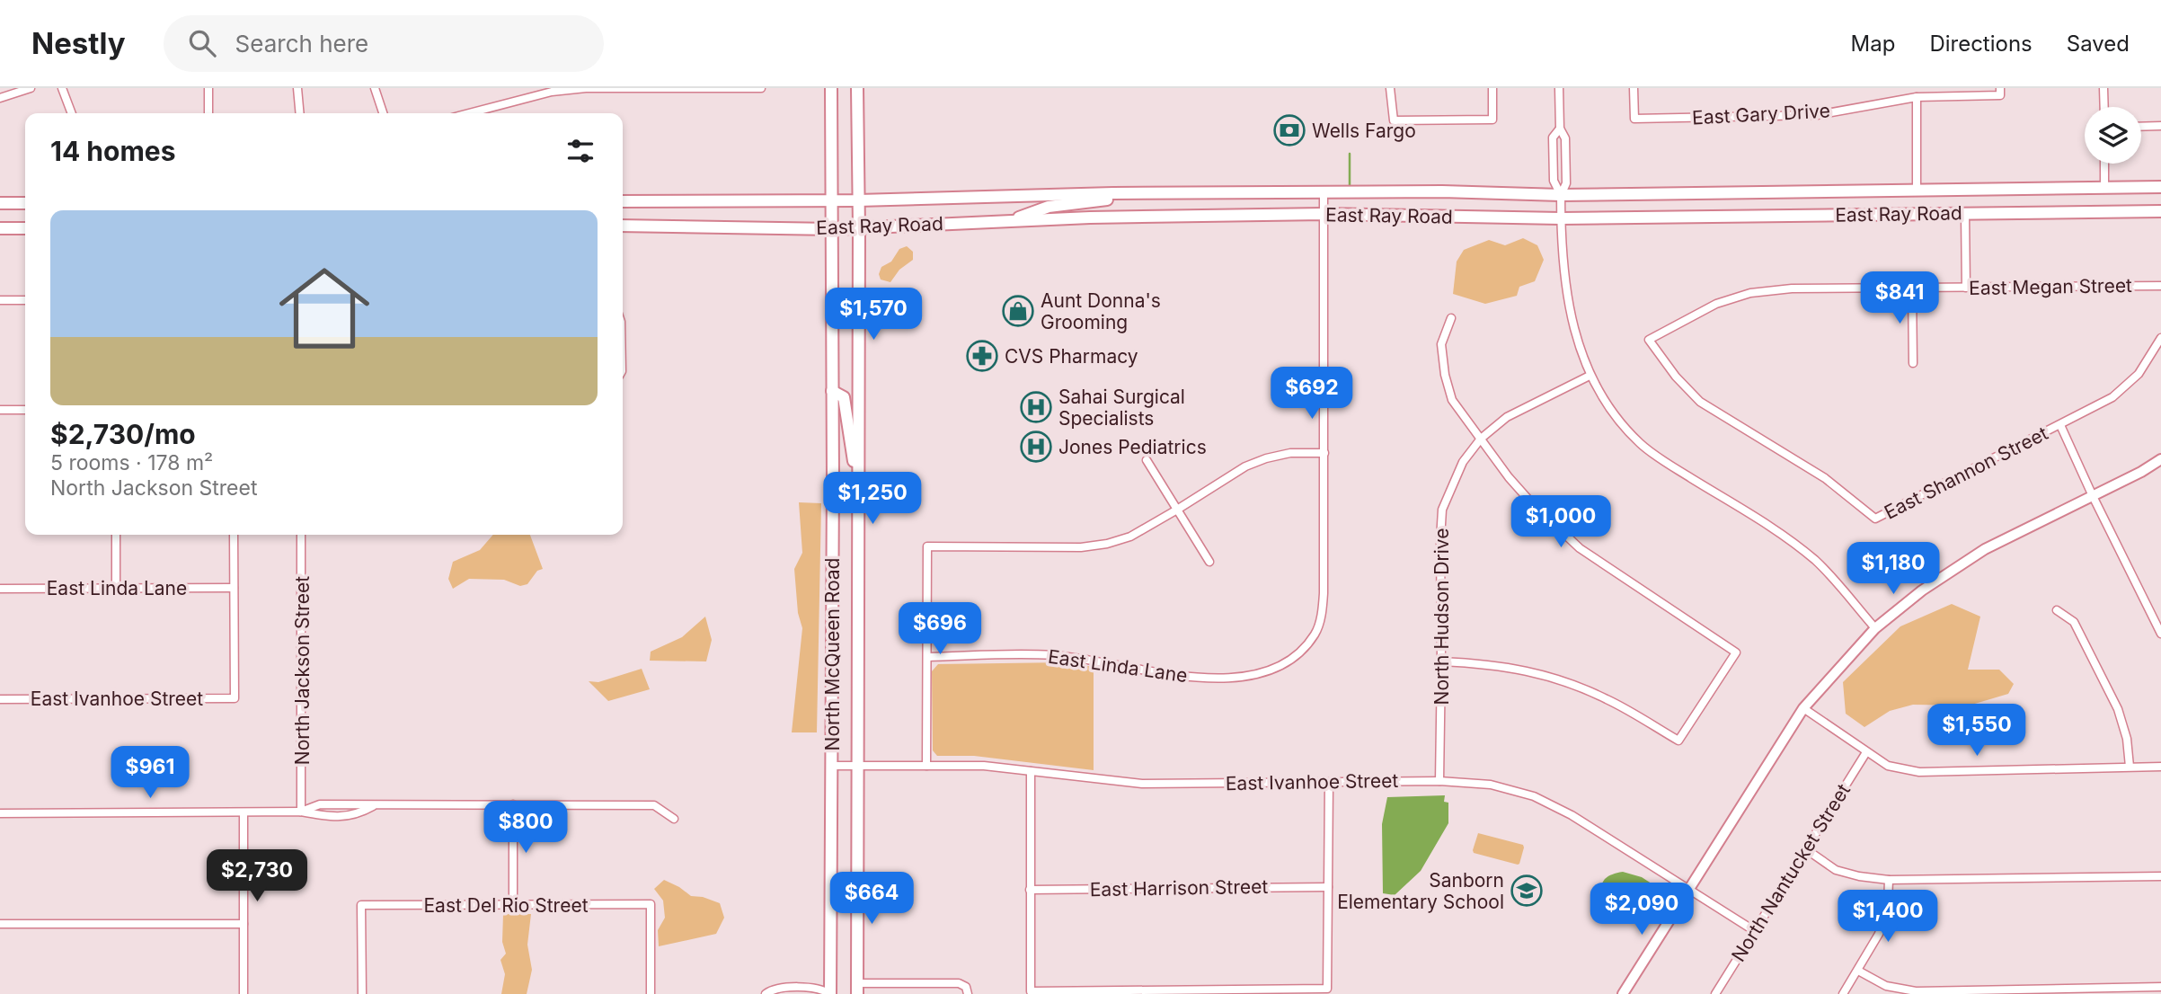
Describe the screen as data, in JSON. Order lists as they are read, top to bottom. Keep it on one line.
{"streets":{"main road":["East Ray Road","North McQueen Road"],"street":["East Gary Drive","East Megan Street","East Shannon Street","East Linda Lane","North Hudson Drive","North Jackson Street","East Ivanhoe Street","North Nantucket Street","East Harrison Street","East Del Rio Street"]},"crossings":[["East Ray Road","North McQueen Road"],["East Megan Street","East Shannon Street"],["East Linda Lane","East Ivanhoe Street"],["North Hudson Drive","East Ivanhoe Street"],["North McQueen Road","East Ivanhoe Street"],["East Ivanhoe Street","North Nantucket Street"]],"places":{"bank":["Wells Fargo"],"shop":["Aunt Donna's Grooming"],"pharmacy":["CVS Pharmacy"],"hospital":["Sahai Surgical Specialists","Jones Pediatrics"],"school or university":["Sanborn Elementary School"]},"page":{"header":"Nestly","search":"Search here","nav":["Map","Directions","Saved"],"heading":"14 homes","list":[{"name":"$2,730/mo","note":"5 rooms · 178 m² · North Jackson Street"}],"price":["$841","$1,570","$692","$1,250","$1,000","$1,180","$696","$1,550","$961","$800","$2,730","$664","$2,090","$1,400"]}}
